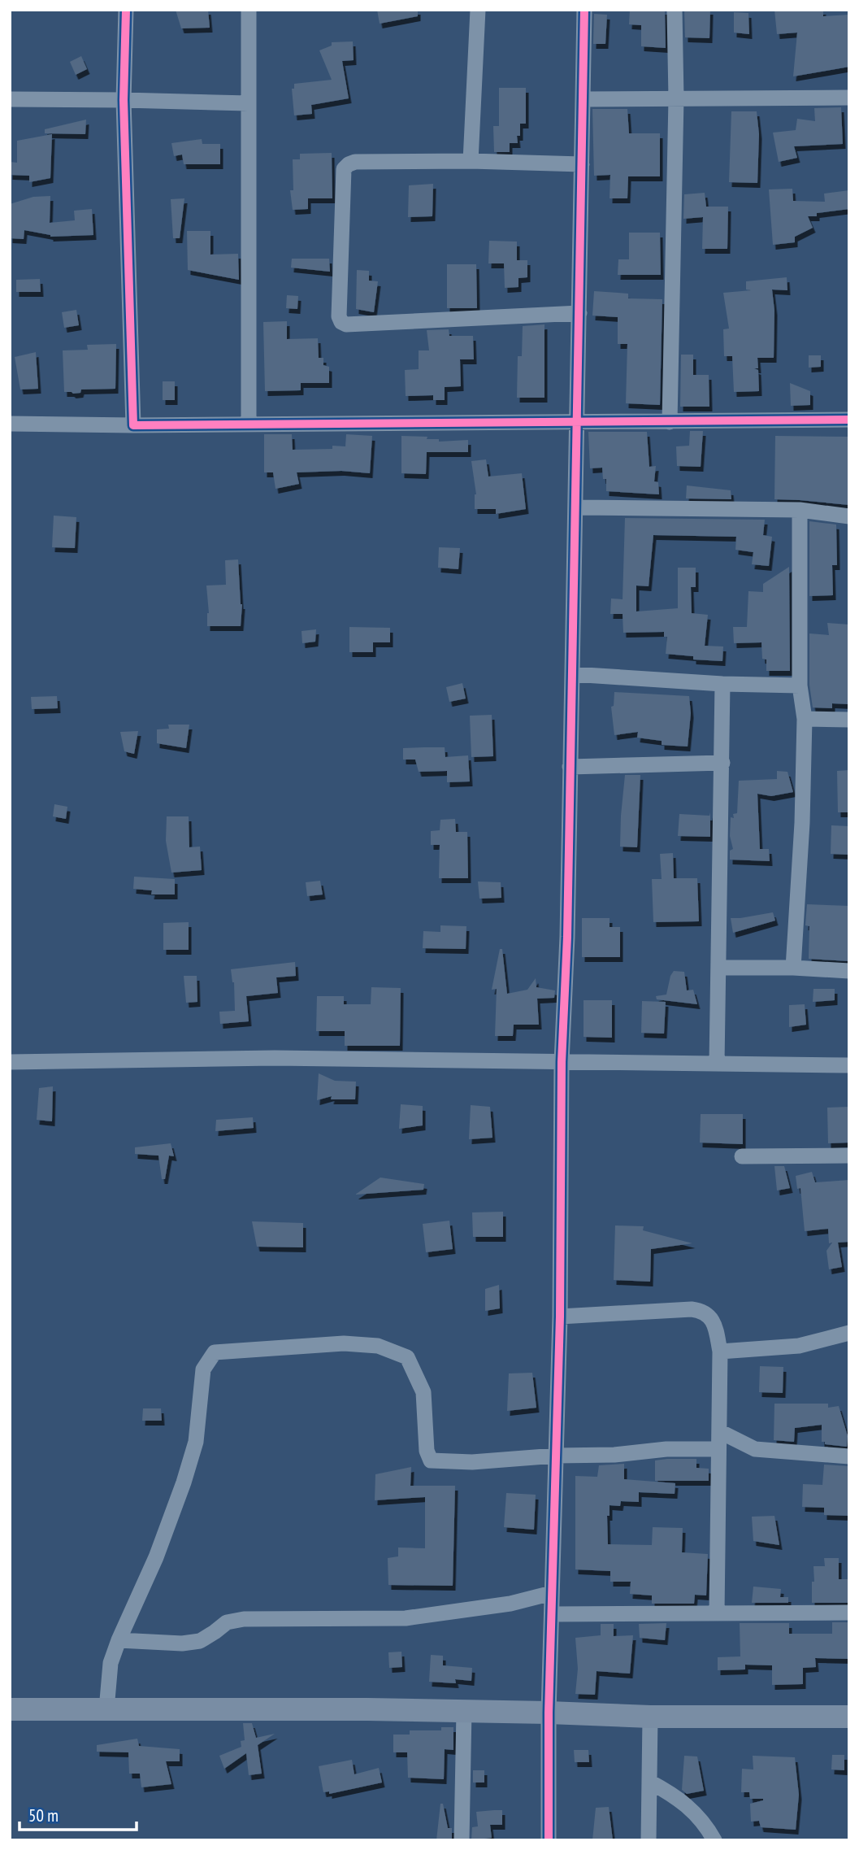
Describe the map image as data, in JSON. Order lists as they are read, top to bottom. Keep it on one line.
{"scale_bar":"50 m"}
